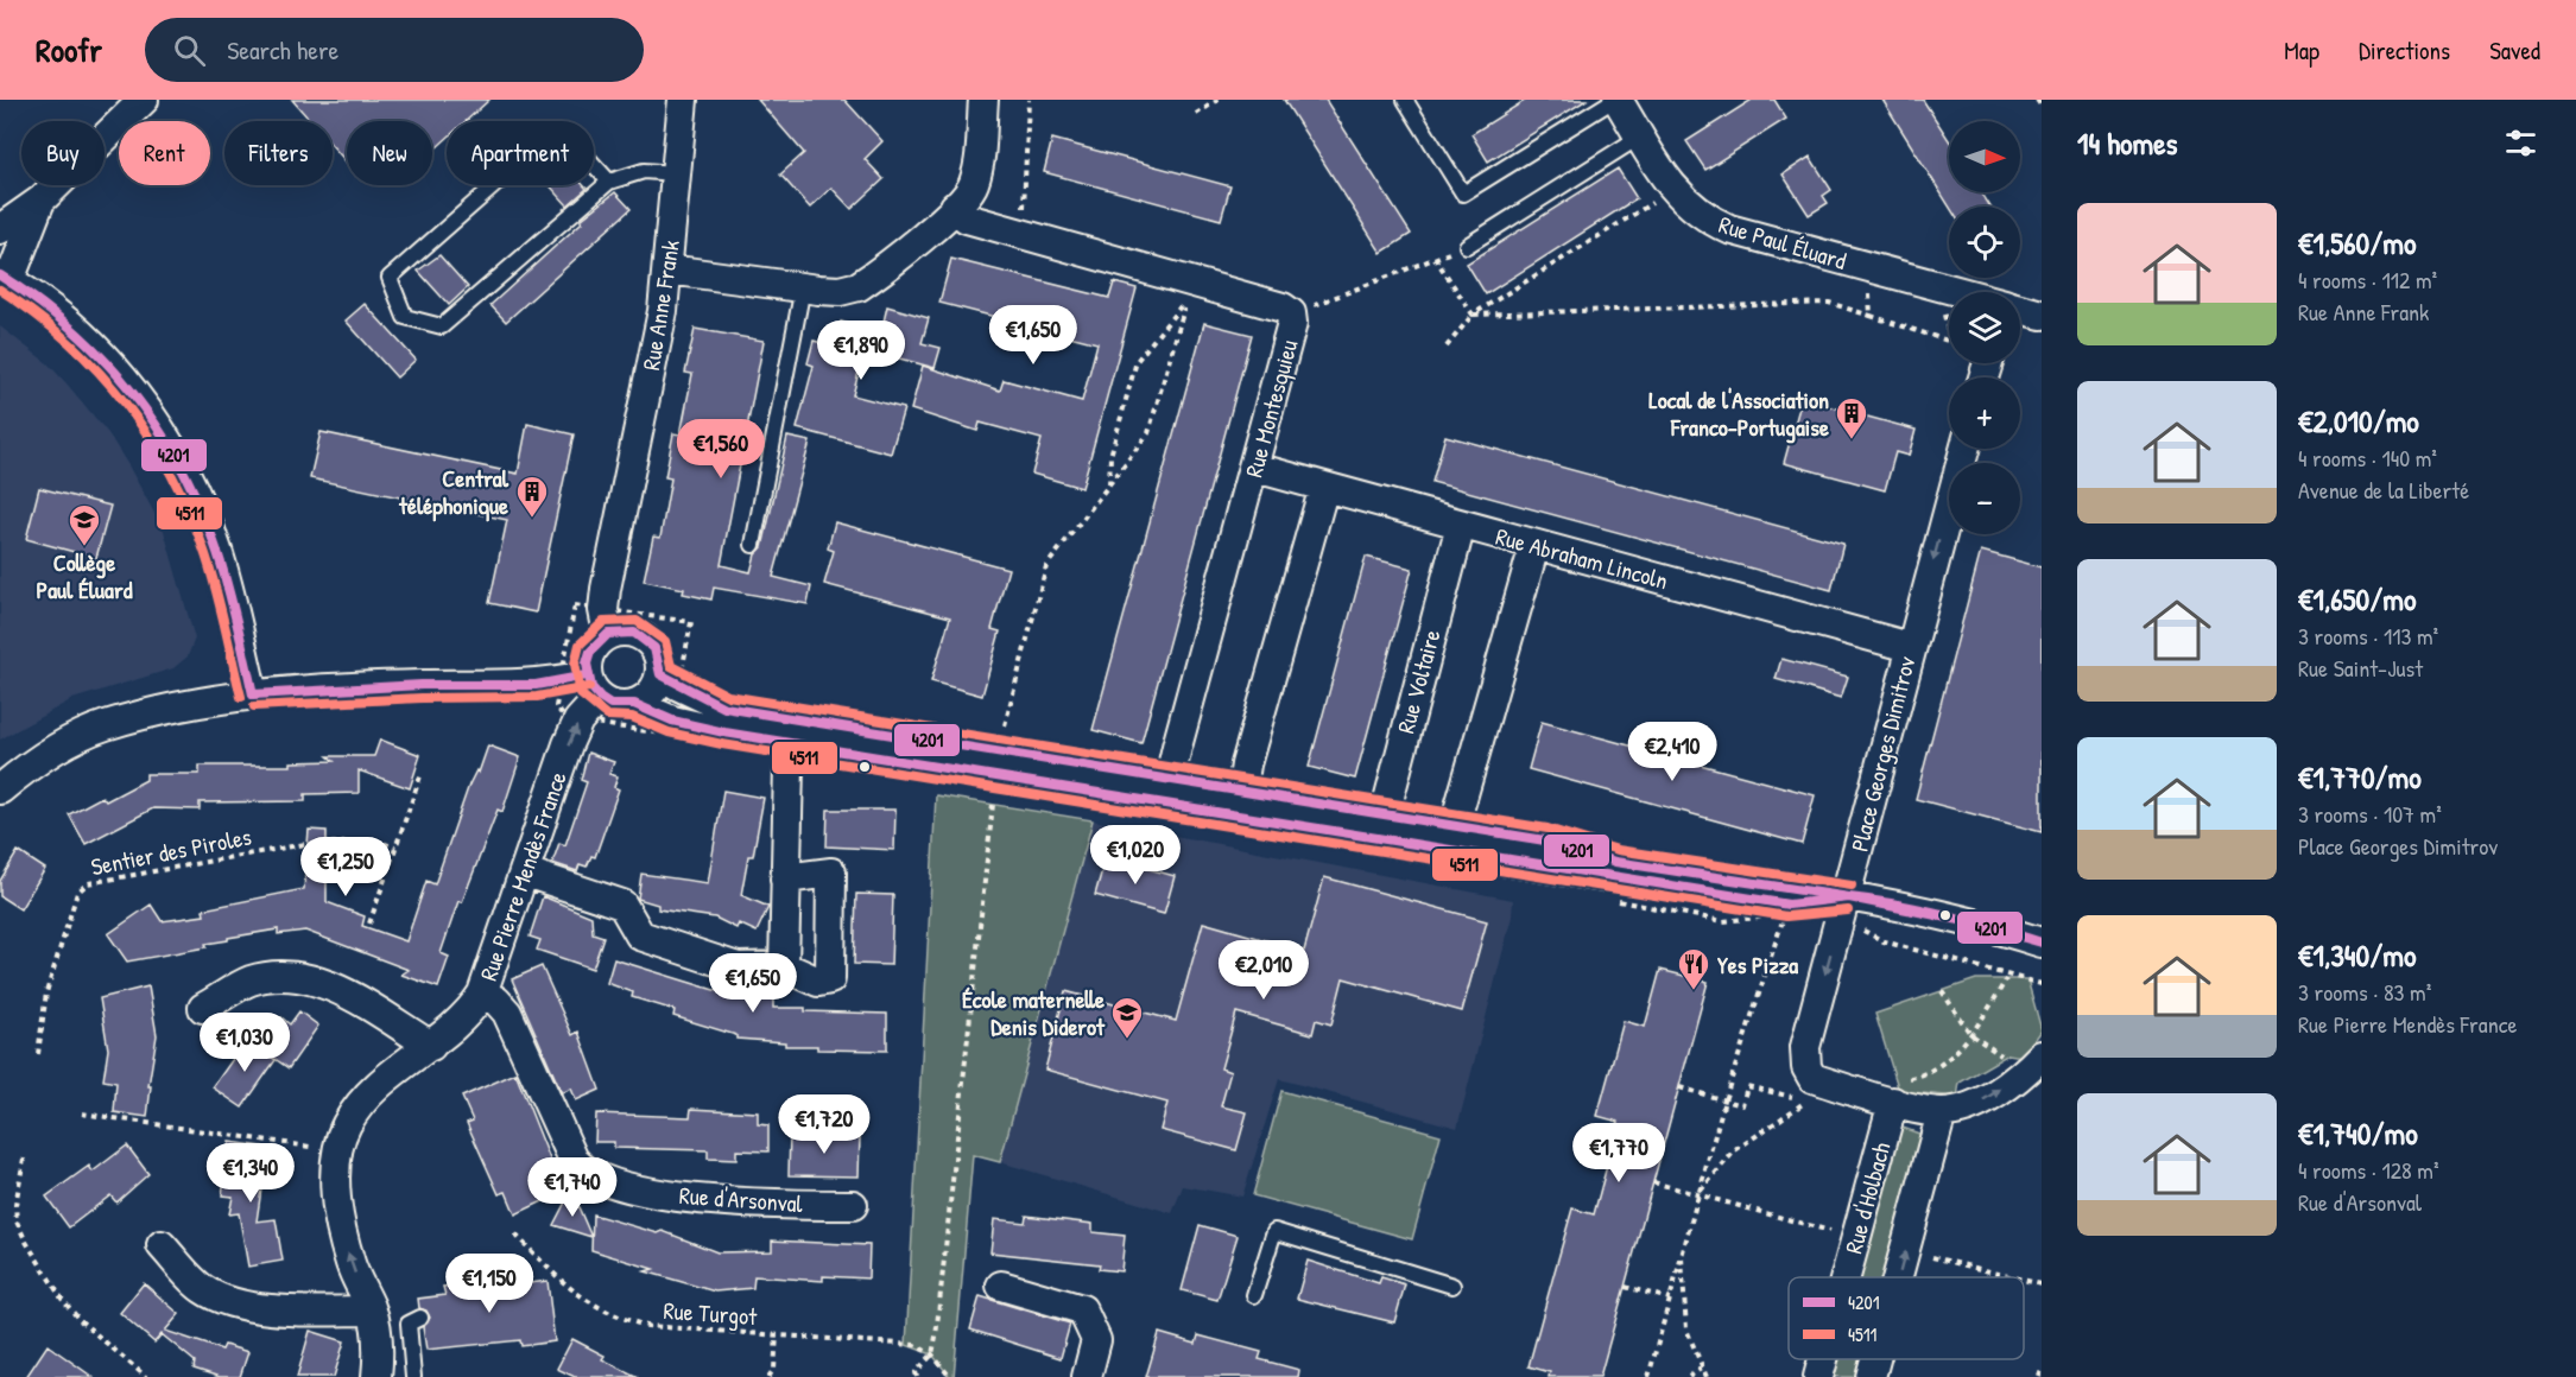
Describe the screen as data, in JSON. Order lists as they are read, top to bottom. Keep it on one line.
{"streets":{"street":["Rue Paul Éluard","Rue Anne Frank","Rue Montesquieu","Rue Abraham Lincoln","Rue Voltaire","Place Georges Dimitrov","Rue Pierre Mendès France","Rue d'Holbach","Rue d'Arsonval"],"path":["Sentier des Piroles","Rue Turgot"]},"crossings":[["Rue Montesquieu","Rue Abraham Lincoln"],["Rue Abraham Lincoln","Rue Voltaire"],["Rue Abraham Lincoln","Place Georges Dimitrov"],["Place Georges Dimitrov","Rue d'Holbach"],["Rue Pierre Mendès France","Rue d'Arsonval"]],"places":{"building":["Local de l'Association Franco-Portugaise","Central téléphonique"],"school or university":["Collège Paul Éluard","École maternelle Denis Diderot"],"restaurant":["Yes Pizza"]},"lines":["transit line 4201","transit line 4511"],"legend":["4201","4511"],"north":"right","page":{"header":"Roofr","search":"Search here","nav":["Map","Directions","Saved"],"heading":"14 homes","map_buttons":["+","−"],"chip":["Buy","Rent","Filters","New","Apartment"],"list":[{"name":"€1,560/mo","note":"4 rooms · 112 m² · Rue Anne Frank"},{"name":"€2,010/mo","note":"4 rooms · 140 m² · Avenue de la Liberté"},{"name":"€1,650/mo","note":"3 rooms · 113 m² · Rue Saint-Just"},{"name":"€1,770/mo","note":"3 rooms · 107 m² · Place Georges Dimitrov"},{"name":"€1,340/mo","note":"3 rooms · 83 m² · Rue Pierre Mendès France"},{"name":"€1,740/mo","note":"4 rooms · 128 m² · Rue d'Arsonval"}],"price":["€1,650","€1,890","€1,560","€2,410","€1,020","€1,250","€2,010","€1,650","€1,030","€1,720","€1,770","€1,340","€1,740","€1,150"]}}
